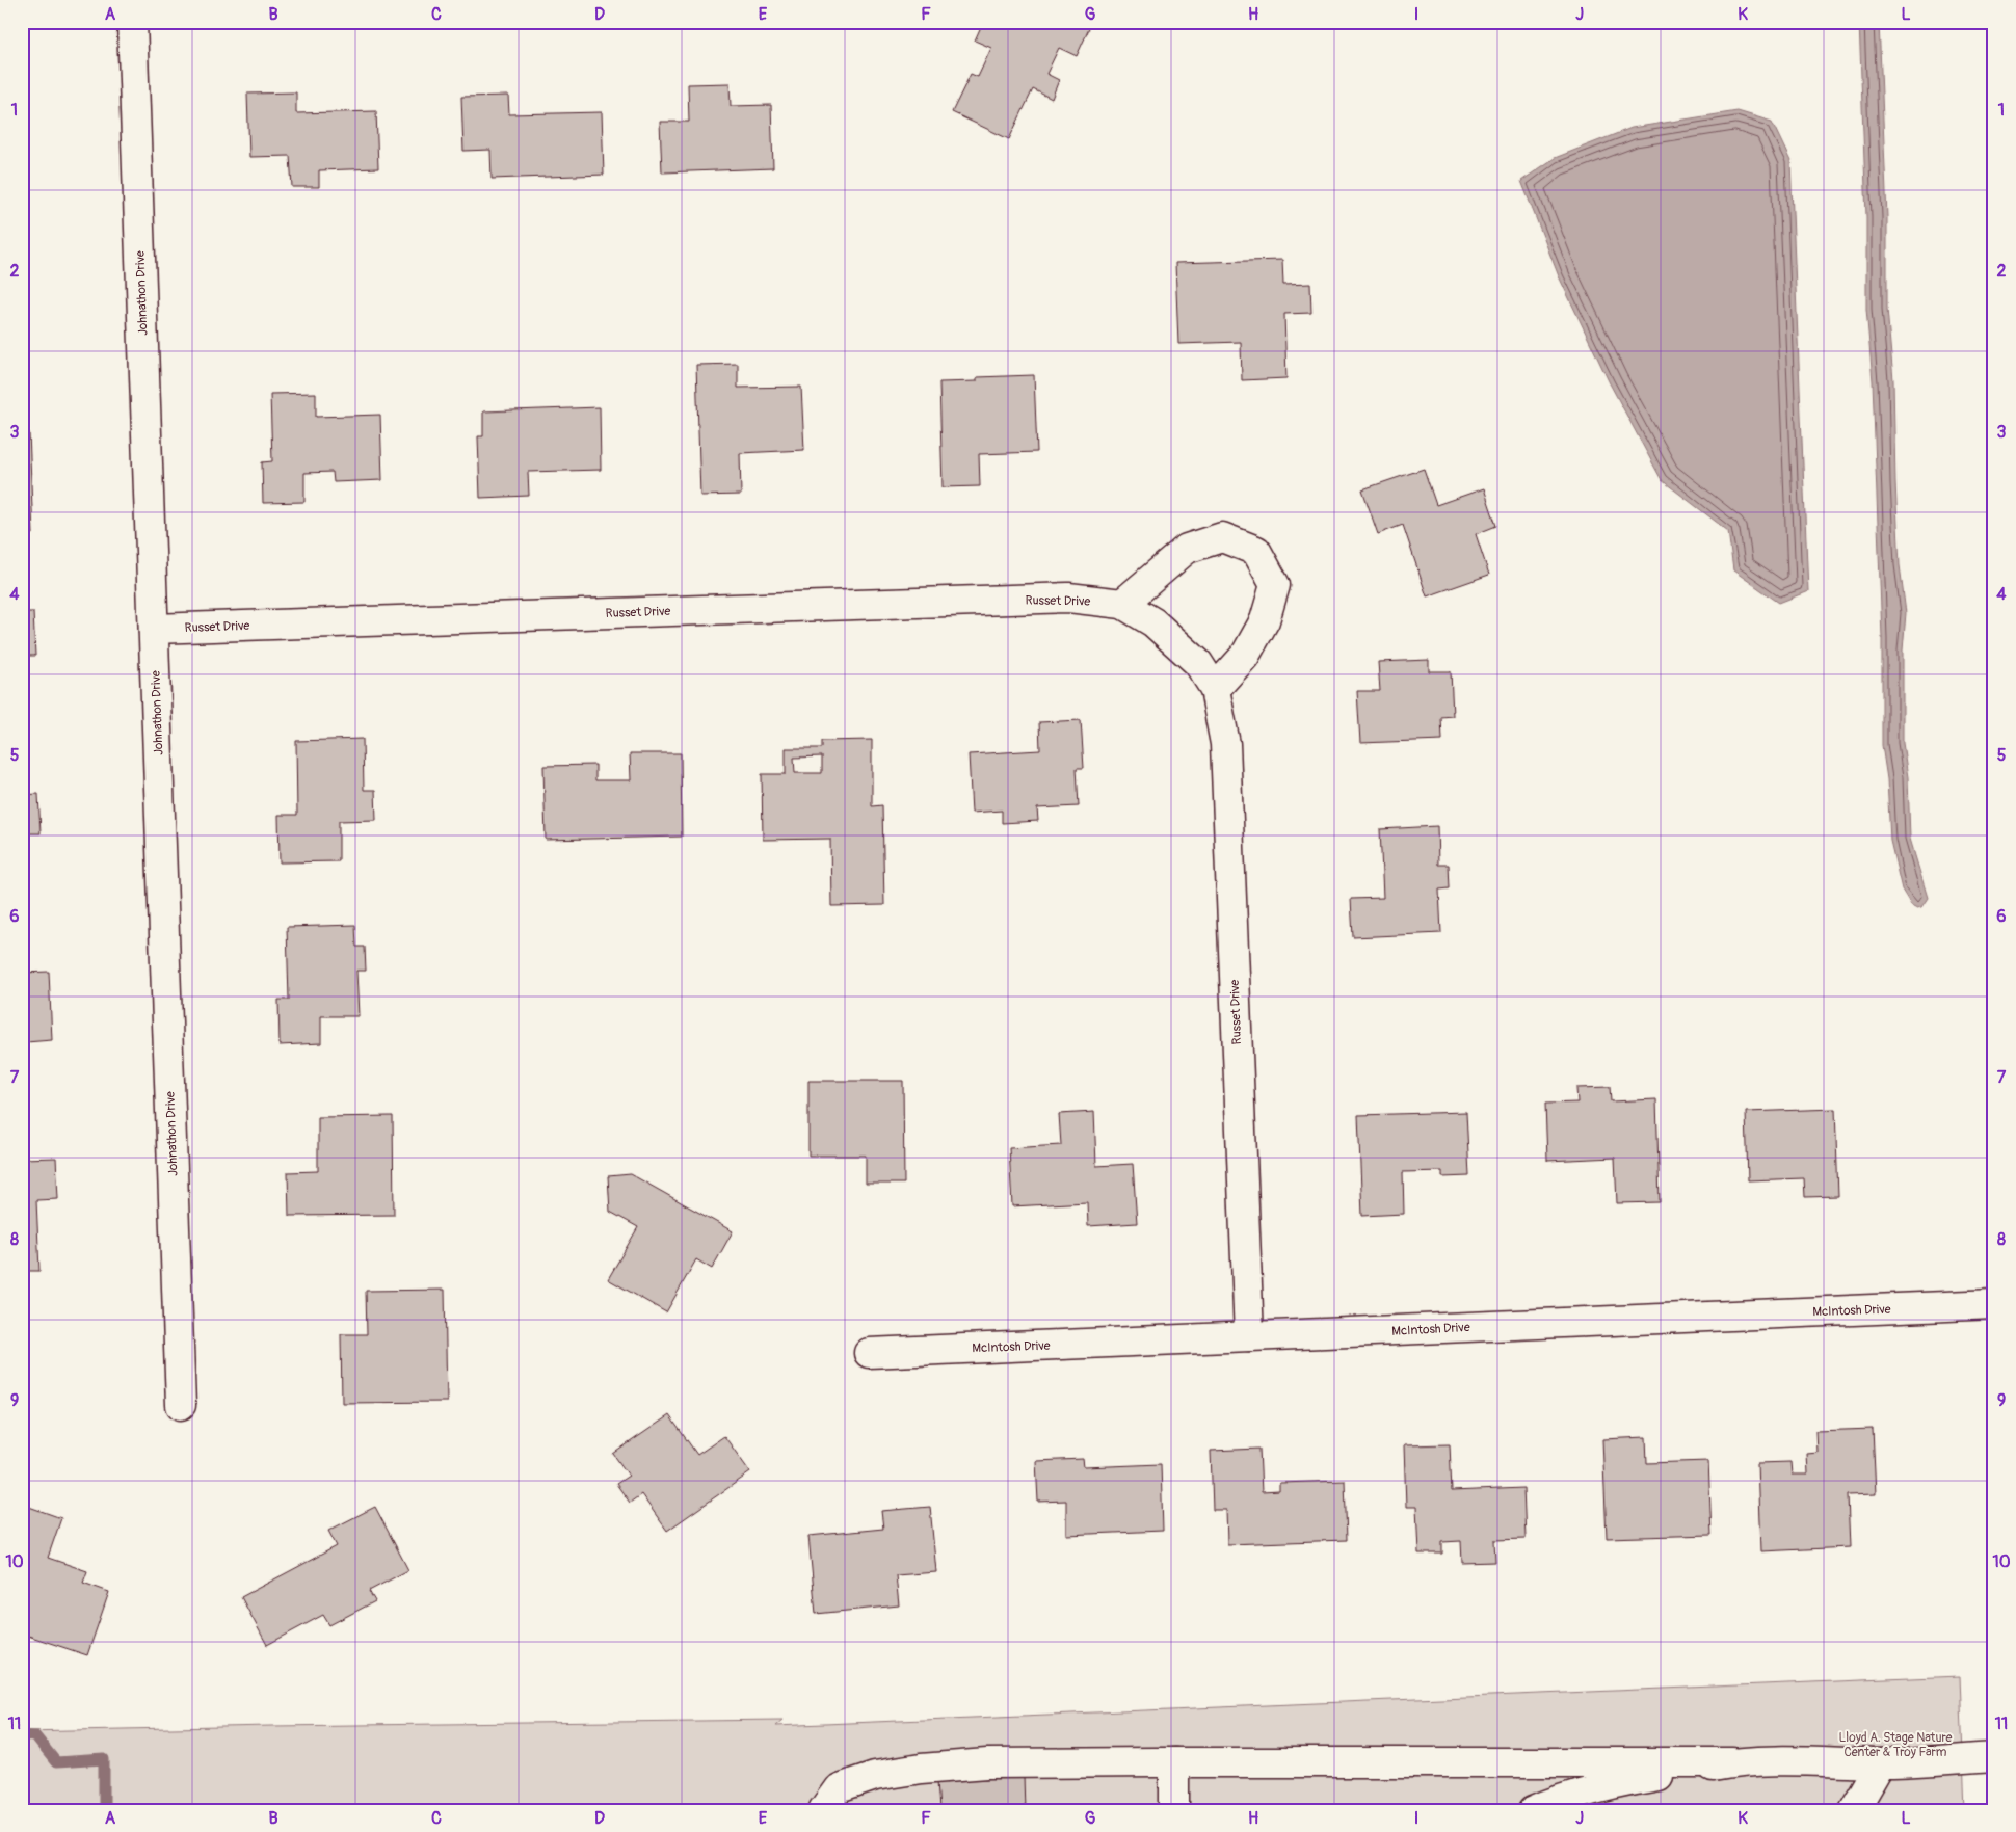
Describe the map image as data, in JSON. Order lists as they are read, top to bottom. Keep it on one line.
{"streets":{"street":["Johnathon Drive","Russet Drive","McIntosh Drive"]},"crossings":[["Johnathon Drive","Russet Drive"],["Russet Drive","McIntosh Drive"]],"parks":["Lloyd A. Stage Nature Center & Troy Farm"],"grid":{"columns":["A","B","C","D","E","F","G","H","I","J","K","L"],"rows":["1","2","3","4","5","6","7","8","9","10","11"]}}
